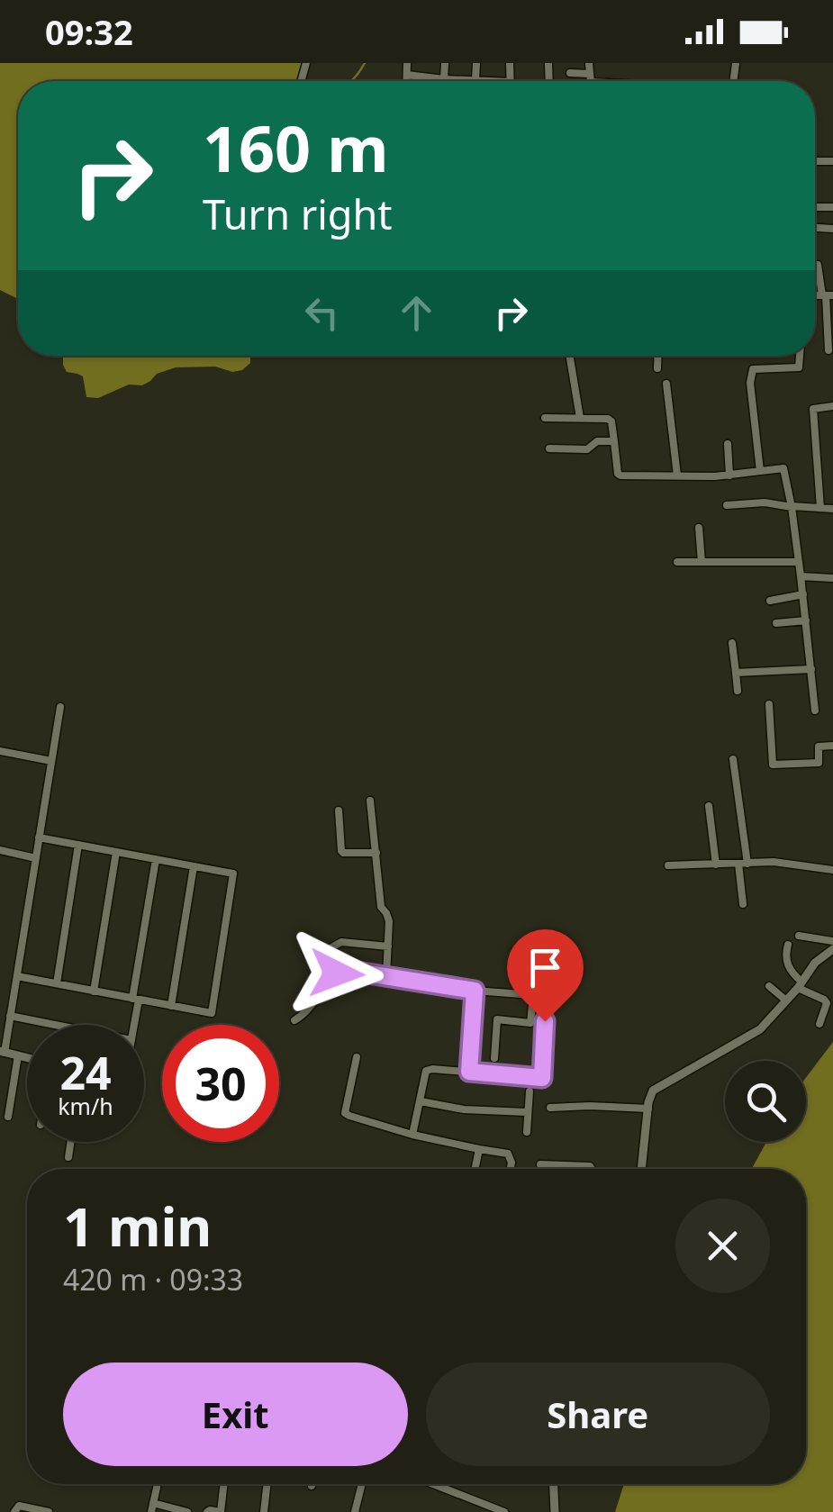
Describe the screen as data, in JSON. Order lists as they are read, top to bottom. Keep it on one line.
{"page":{"status":"09:32","turn":["160 m","Turn right"],"speed":"24 km/h","limit":"30","heading":["1 min","420 m · 09:33"],"buttons":["Exit","Share"]}}
